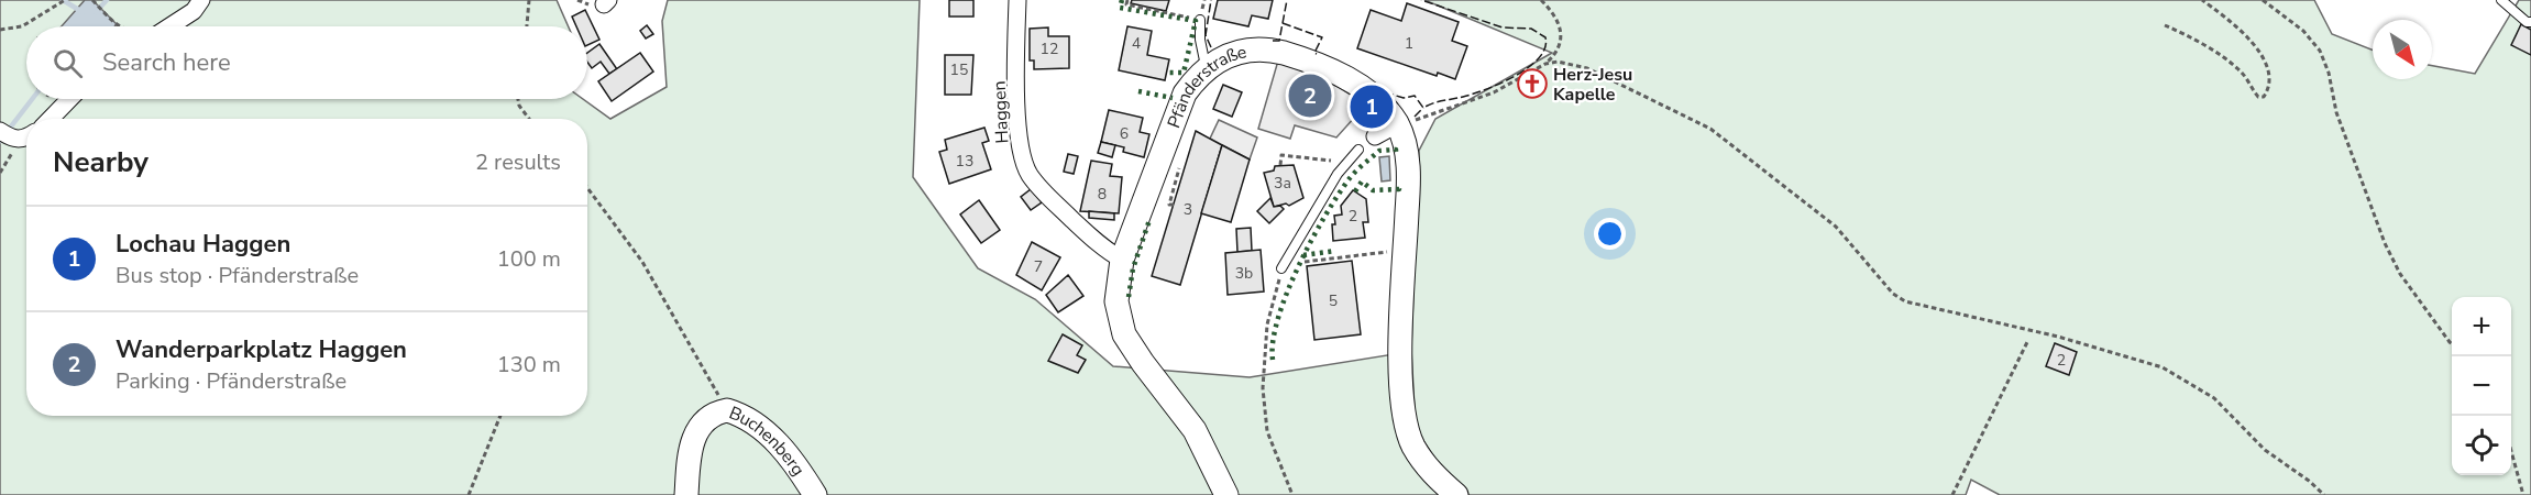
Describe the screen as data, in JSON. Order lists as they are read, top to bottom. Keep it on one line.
{"streets":{"street":["Pfänderstraße","Haggen","Buchenberg"]},"crossings":[["Pfänderstraße","Haggen"]],"places":{"church":["Herz-Jesu Kapelle"]},"house_numbers":["4","1","12","15","6","13","3a","8","3","2","7","3b","5","2"],"north":"bottom right","page":{"search":"Search here","pins":["2","1"],"heading":["Nearby","2 results"],"list":[{"mark":"1","name":"Lochau Haggen","note":"Bus stop · Pfänderstraße","value":"100 m"},{"mark":"2","name":"Wanderparkplatz Haggen","note":"Parking · Pfänderstraße","value":"130 m"}],"map_buttons":["+","−"]}}
